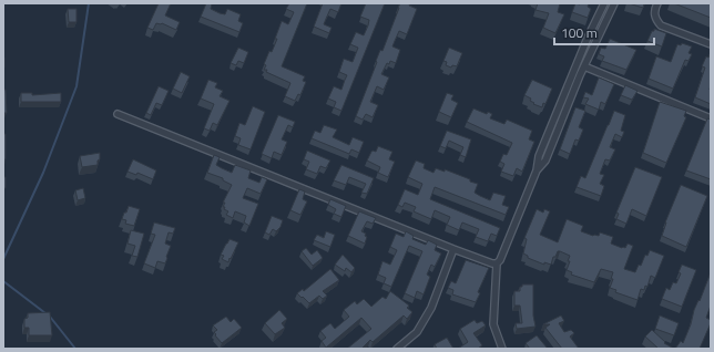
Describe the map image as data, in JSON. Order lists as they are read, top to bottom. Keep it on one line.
{"scale_bar":"100 m"}
